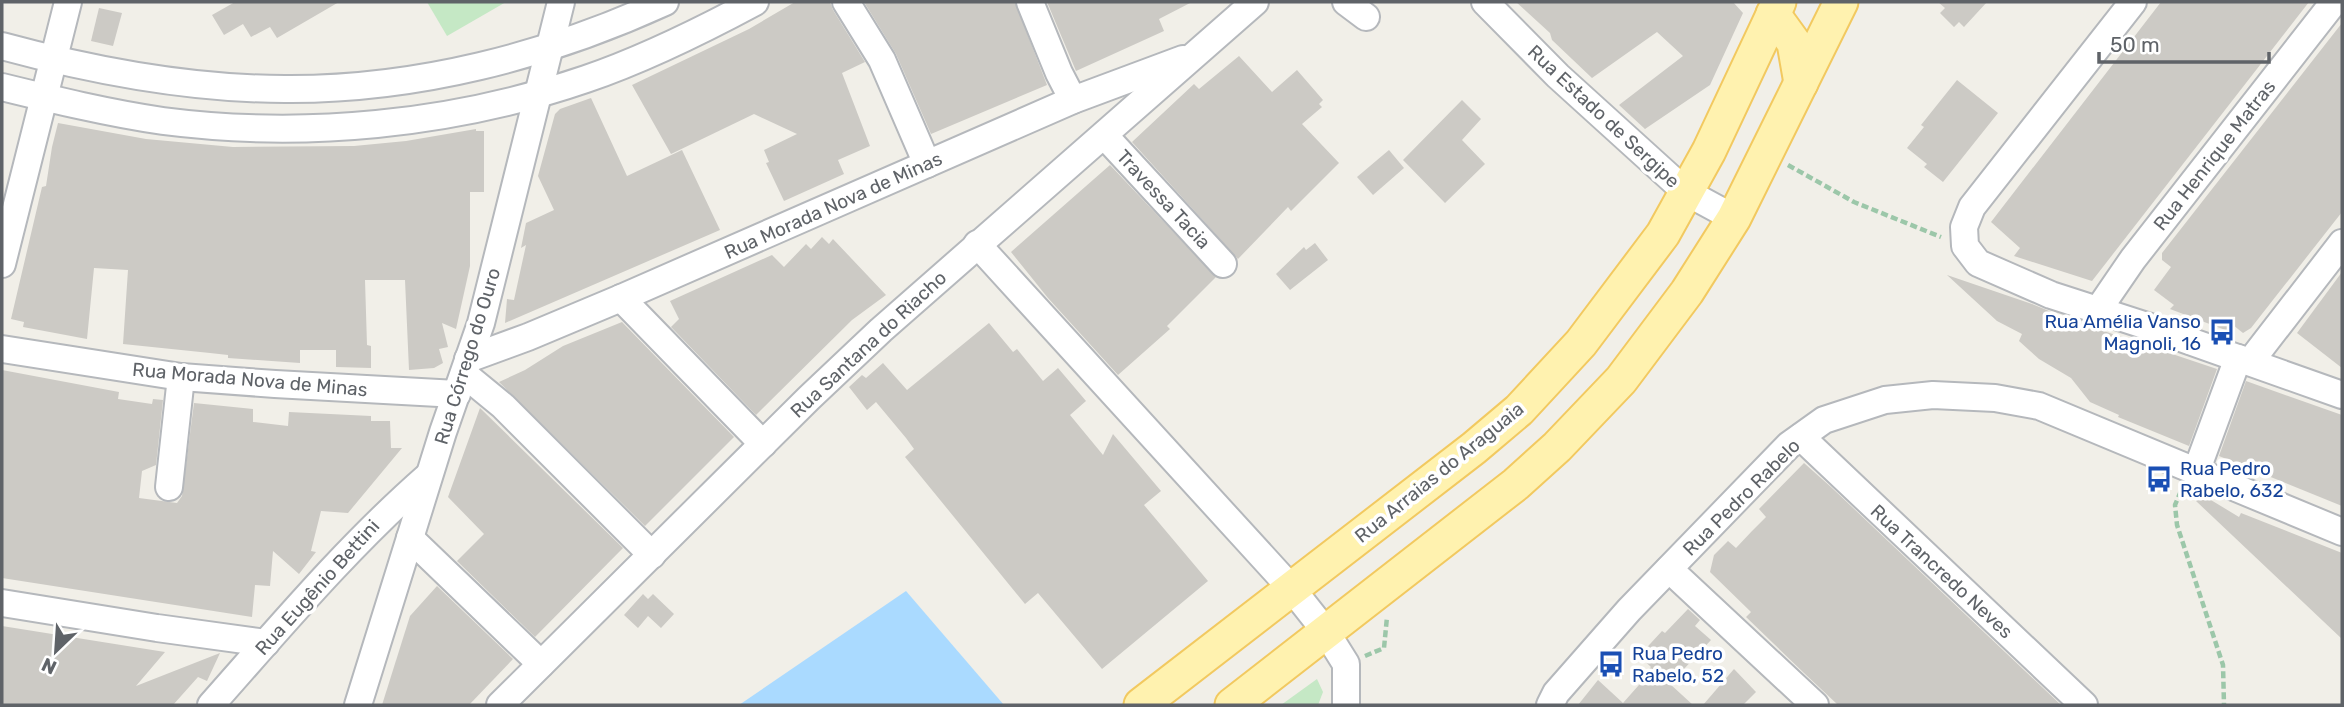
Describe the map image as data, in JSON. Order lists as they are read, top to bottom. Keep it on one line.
{"streets":{"main road":["Rua Arraias do Araguaia"],"street":["Rua Estado de Sergipe","Rua Henrique Matras","Travessa Tacia","Rua Morada Nova de Minas","Rua Santana do Riacho","Rua Córrego do Ouro","Rua Pedro Rabelo","Rua Trancredo Neves","Rua Eugênio Bettini"]},"crossings":[["Rua Estado de Sergipe","Rua Arraias do Araguaia"],["Travessa Tacia","Rua Santana do Riacho"],["Rua Morada Nova de Minas","Rua Santana do Riacho"],["Rua Morada Nova de Minas","Rua Córrego do Ouro"],["Rua Córrego do Ouro","Rua Eugênio Bettini"],["Rua Pedro Rabelo","Rua Trancredo Neves"]],"places":{"bus stop":["Rua Amélia Vanso Magnoli, 16","Rua Pedro Rabelo, 632","Rua Pedro Rabelo, 52"]},"scale_bar":"50 m","north":"bottom left"}
